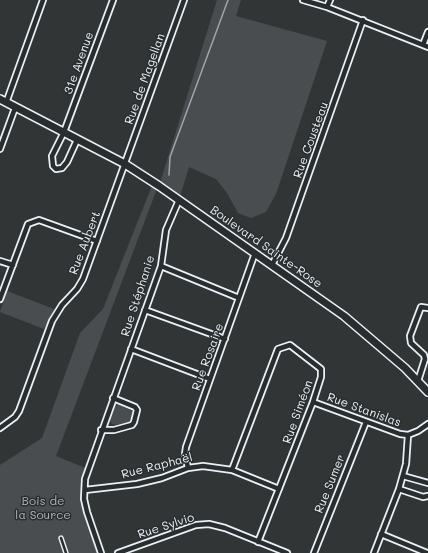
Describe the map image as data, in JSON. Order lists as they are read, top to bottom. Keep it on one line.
{"streets":{"street":["31e Avenue","Rue de Magellan","Rue Cousteau","Rue Aubert","Boulevard Sainte-Rose","Rue Stéphanie","Rue Rosaire","Rue Stanislas","Rue Siméon","Rue Raphaël","Rue Sumer","Rue Sylvio"]},"crossings":[["31e Avenue","Boulevard Sainte-Rose"],["Rue de Magellan","Rue Aubert"],["Rue de Magellan","Boulevard Sainte-Rose"],["Rue Cousteau","Boulevard Sainte-Rose"],["Rue Aubert","Boulevard Sainte-Rose"],["Boulevard Sainte-Rose","Rue Stéphanie"],["Boulevard Sainte-Rose","Rue Rosaire"],["Rue Stéphanie","Rue Raphaël"],["Rue Rosaire","Rue Raphaël"],["Rue Stanislas","Rue Siméon"],["Rue Stanislas","Rue Sumer"],["Rue Siméon","Rue Raphaël"],["Rue Siméon","Rue Sylvio"]],"parks":["Bois de la Source"]}
